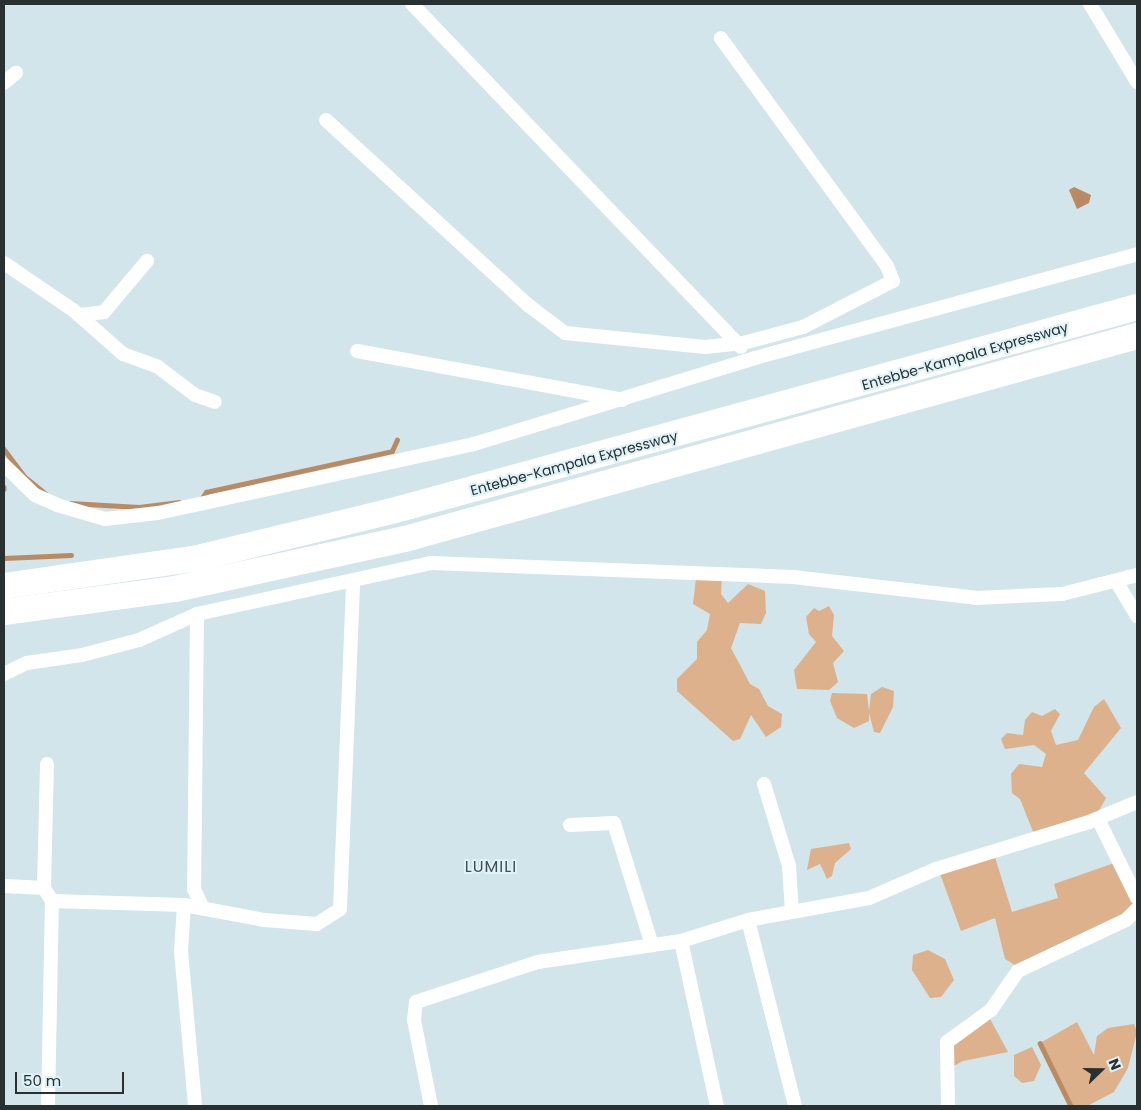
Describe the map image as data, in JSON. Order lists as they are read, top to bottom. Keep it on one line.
{"streets":{"highway":["Entebbe-Kampala Expressway"]},"districts":["LUMILI"],"scale_bar":"50 m","north":"right"}
